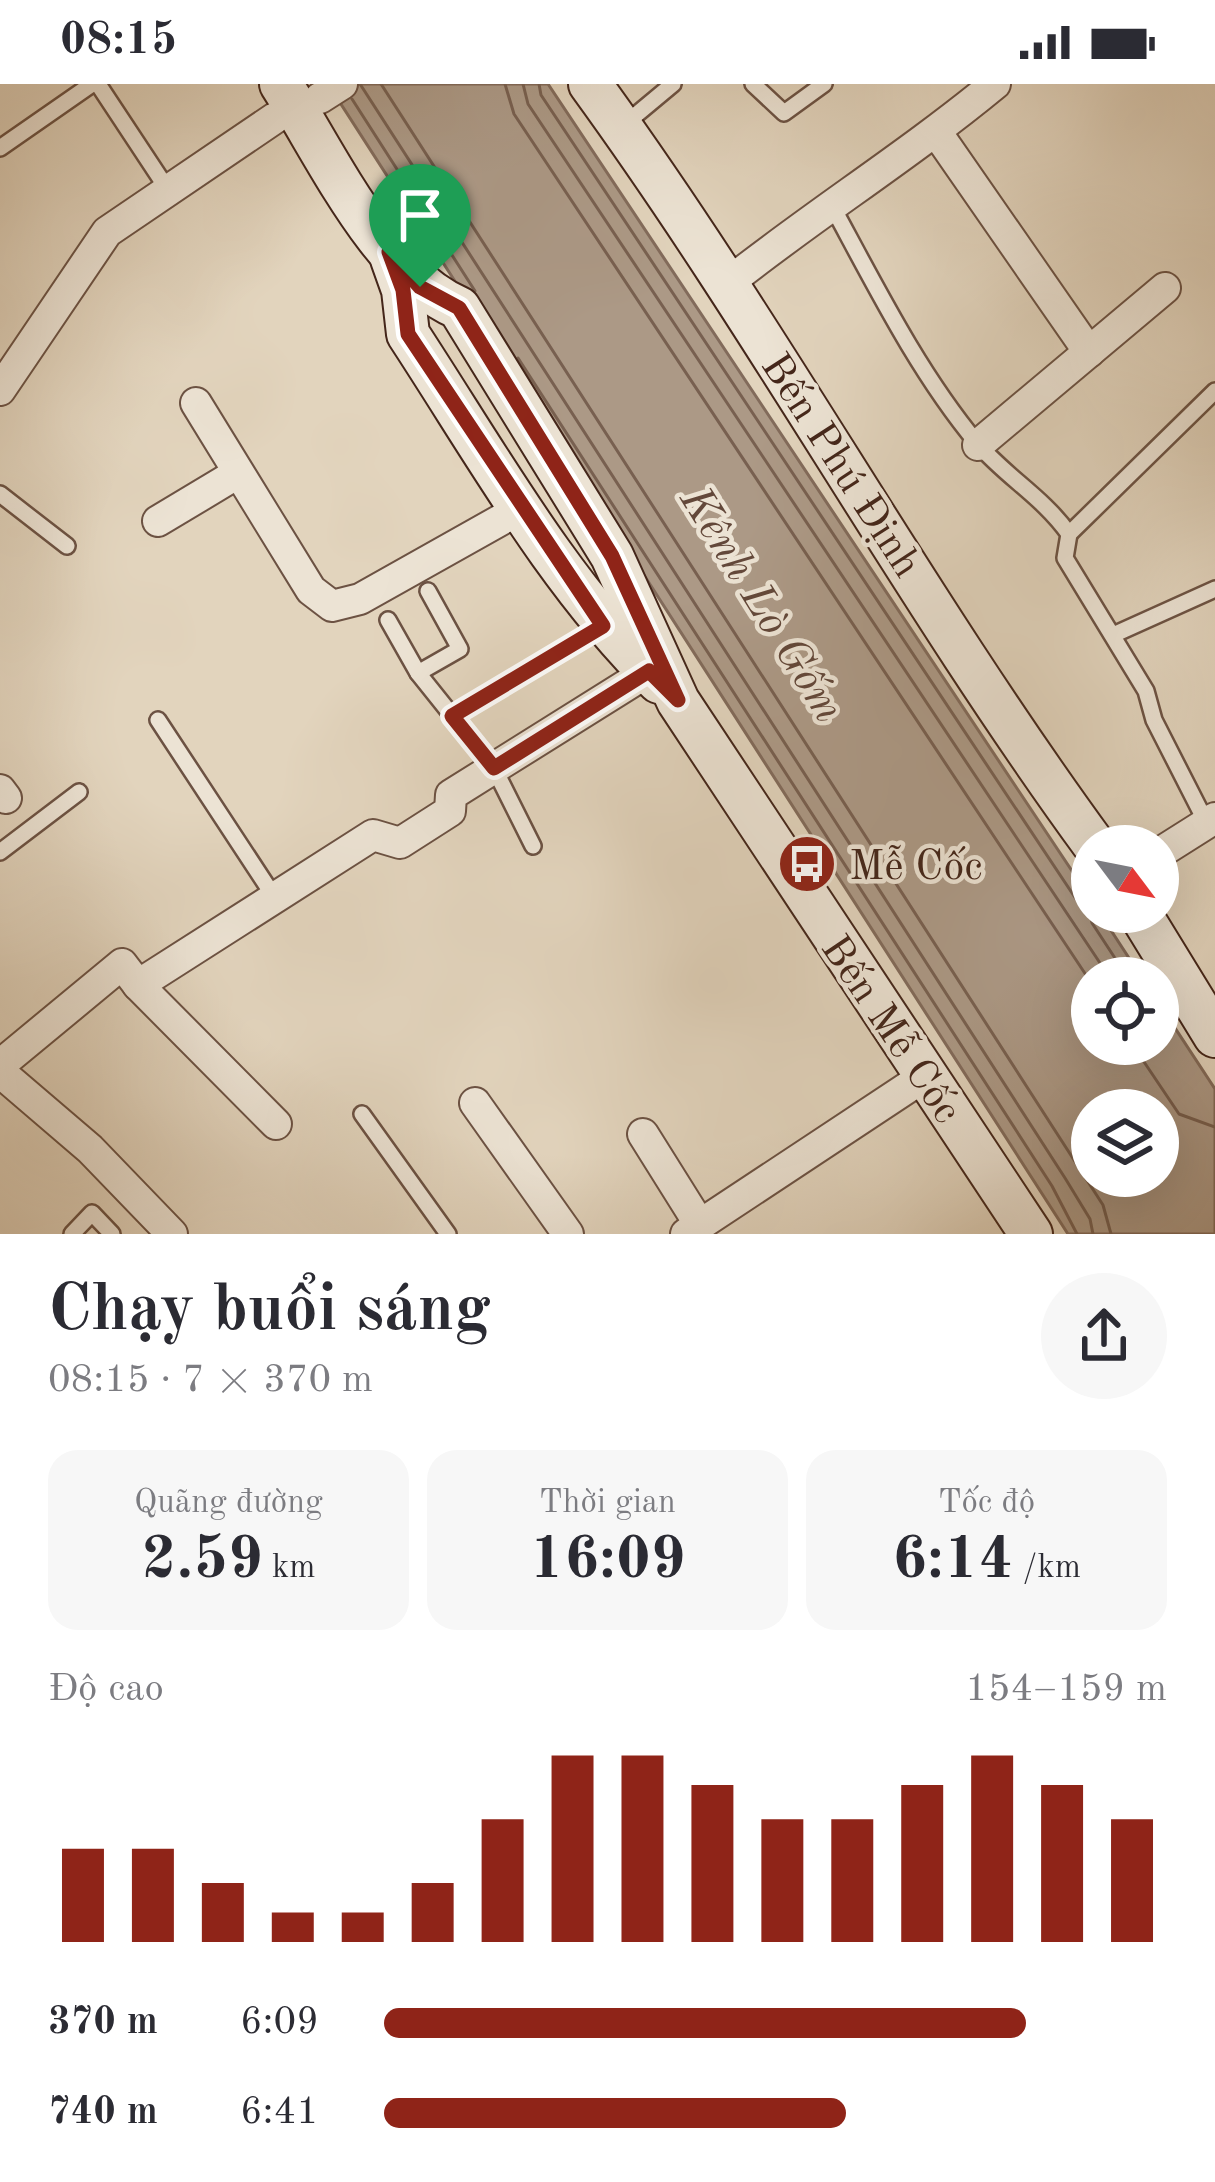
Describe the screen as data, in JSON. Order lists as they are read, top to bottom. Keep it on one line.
{"streets":{"street":["Bến Phú Định","Bến Mễ Cốc"]},"water":["Kênh Lò Gốm"],"places":{"bus stop":["Mễ Cốc"]},"north":"bottom right","page":{"status":"08:15","heading":["Chạy buổi sáng","08:15 · 7 × 370 m"],"stats":[["Quãng đường","2.59 km"],["Thời gian","16:09"],["Tốc độ","6:14 /km"]],"chart":["Độ cao","154–159 m"],"list":[{"name":"370 m","note":"6:09"},{"name":"740 m","note":"6:41"}]}}
